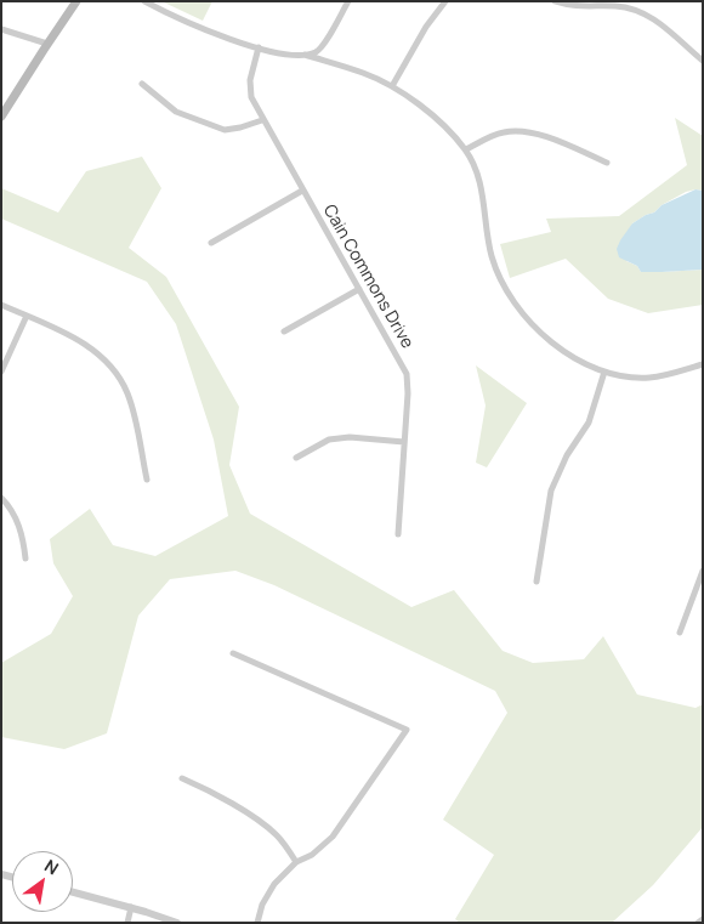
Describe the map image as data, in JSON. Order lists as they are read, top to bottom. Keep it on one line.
{"streets":{"street":["Cain Commons Drive"]},"north":"top right"}
